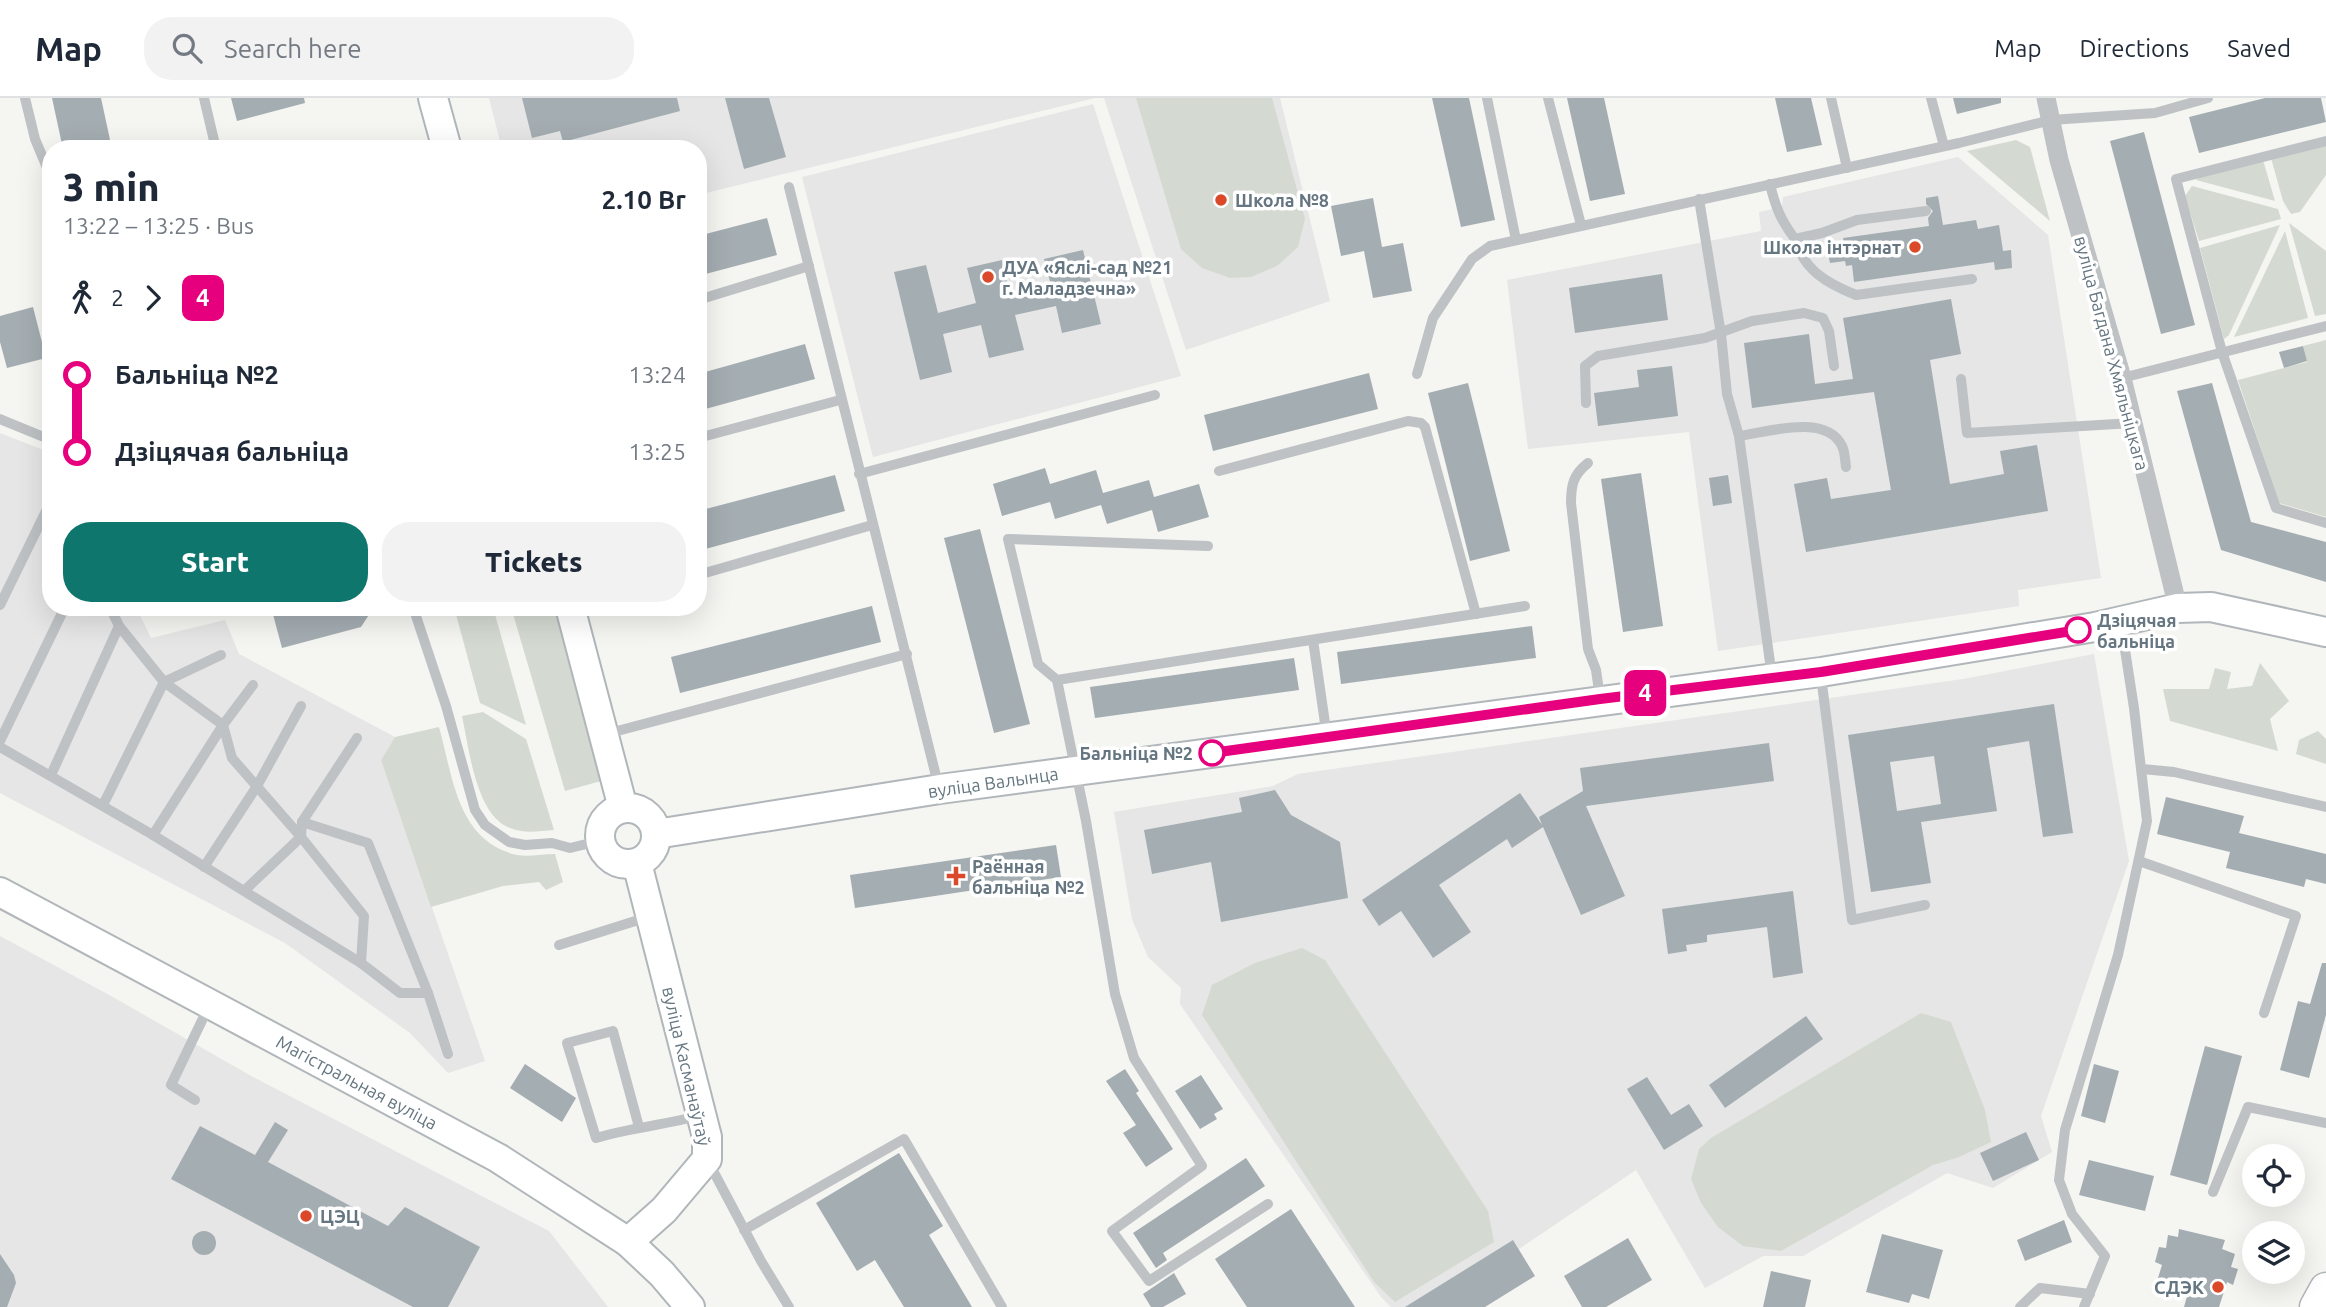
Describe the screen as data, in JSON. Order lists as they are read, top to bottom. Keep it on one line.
{"streets":{"street":["вуліца Багдана Хмяльніцкага","вуліца Валынца","вуліца Касманаўтаў","Магістральная вуліца"]},"crossings":[["вуліца Багдана Хмяльніцкага","вуліца Валынца"],["вуліца Валынца","вуліца Касманаўтаў"],["вуліца Касманаўтаў","Магістральная вуліца"]],"places":{"other":["Школа №8","Школа інтэрнат","ДУА «Яслі-сад №21 г. Маладзечна»","Дзіцячая бальніца","Бальніца №2","ЦЭЦ","СДЭК"],"health":["Раённая бальніца №2"]},"lines":["bus line 4"],"page":{"header":"Map","search":"Search here","nav":["Map","Directions","Saved"],"on_map":"4","heading":["3 min","13:22 – 13:25 · Bus","2.10 Br"],"legs":["2","4"],"list":[{"name":"Бальніца №2","value":"13:24"},{"name":"Дзіцячая бальніца","value":"13:25"}],"buttons":["Start","Tickets"]}}
